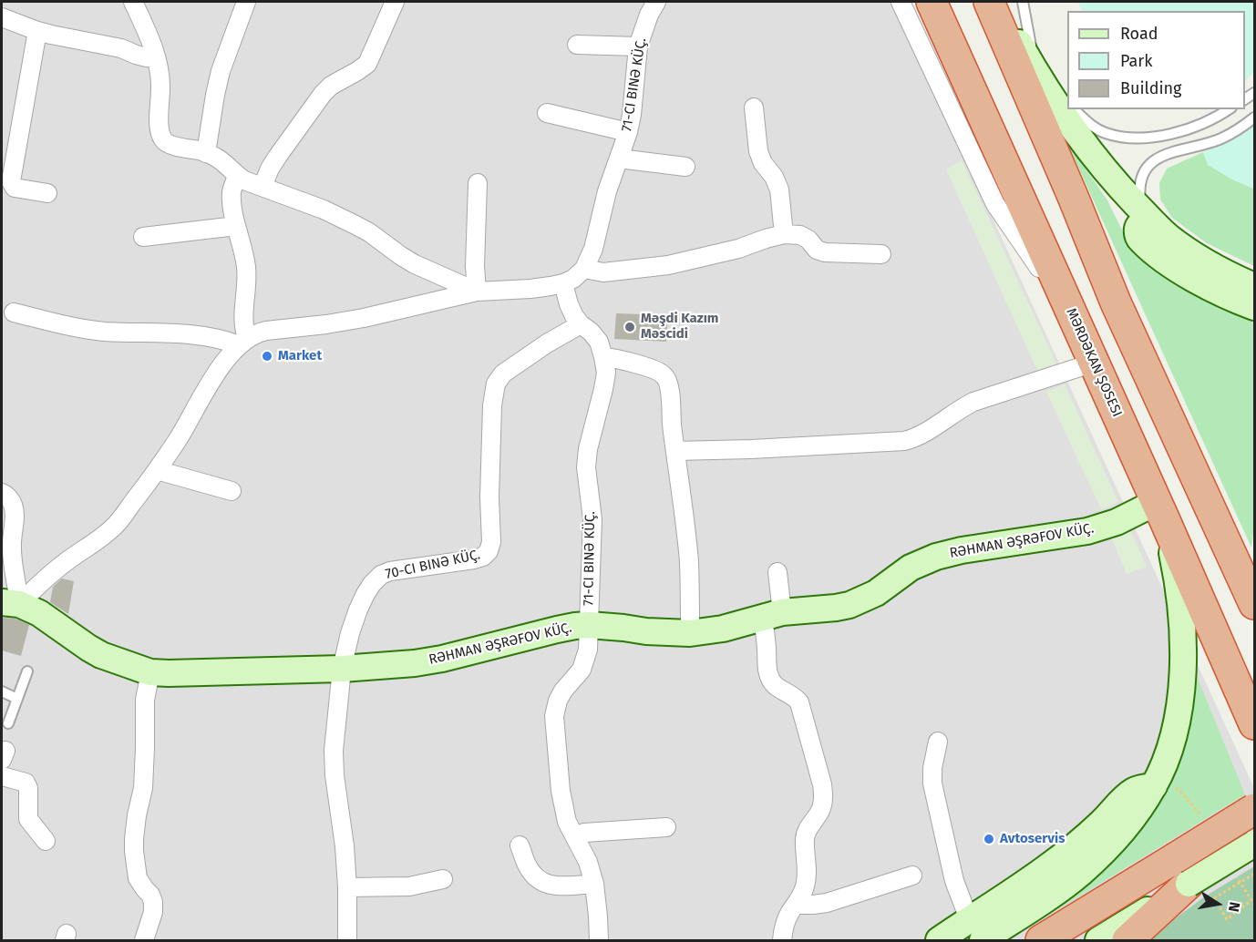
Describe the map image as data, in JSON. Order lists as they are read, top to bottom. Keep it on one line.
{"streets":{"highway":["MƏRDƏKAN ŞOSESI"],"main road":["RƏHMAN ƏŞRƏFOV KÜÇ."],"street":["71-CI BINƏ KÜÇ.","70-CI BINƏ KÜÇ."]},"crossings":[["71-CI BINƏ KÜÇ.","RƏHMAN ƏŞRƏFOV KÜÇ."],["71-CI BINƏ KÜÇ.","70-CI BINƏ KÜÇ."],["MƏRDƏKAN ŞOSESI","RƏHMAN ƏŞRƏFOV KÜÇ."],["RƏHMAN ƏŞRƏFOV KÜÇ.","70-CI BINƏ KÜÇ."]],"places":["Məşdi Kazım Məscidi","Market","Avtoservis"],"legend":["Road","Park","Building"],"north":"right"}
